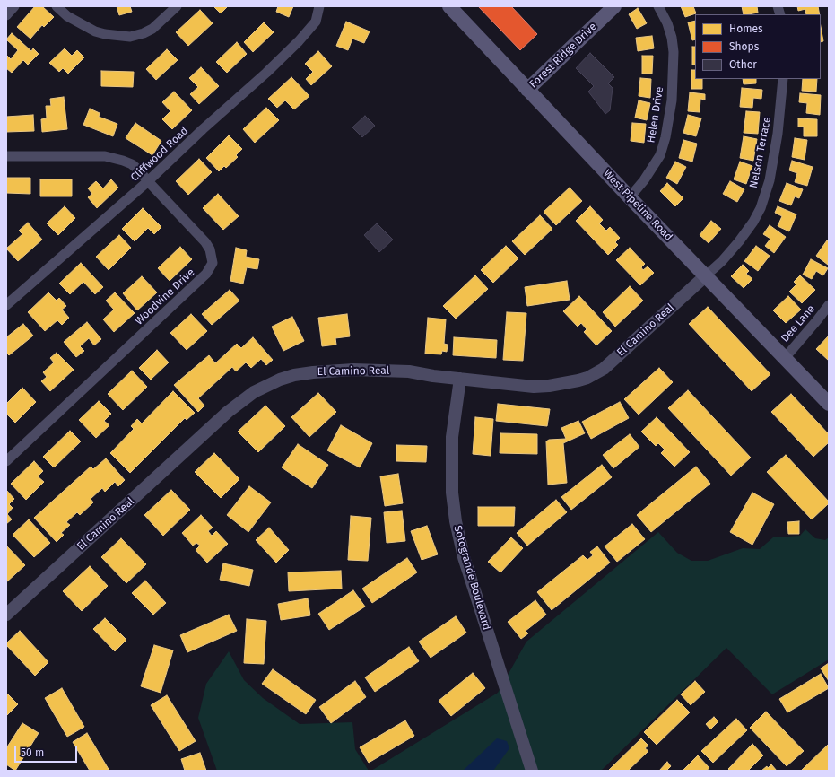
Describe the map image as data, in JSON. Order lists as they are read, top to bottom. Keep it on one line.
{"streets":{"main road":["Forest Ridge Drive","West Pipeline Road"],"street":["Helen Drive","Nelson Terrace","Cliffwood Road","Woodvine Drive","Dee Lane","El Camino Real","Sotogrande Boulevard"]},"crossings":[["Forest Ridge Drive","West Pipeline Road"],["Helen Drive","West Pipeline Road"],["Nelson Terrace","West Pipeline Road"],["Nelson Terrace","El Camino Real"],["Cliffwood Road","Woodvine Drive"],["West Pipeline Road","Dee Lane"],["West Pipeline Road","El Camino Real"],["El Camino Real","Sotogrande Boulevard"]],"legend":["Homes","Shops","Other"],"scale_bar":"50 m"}
